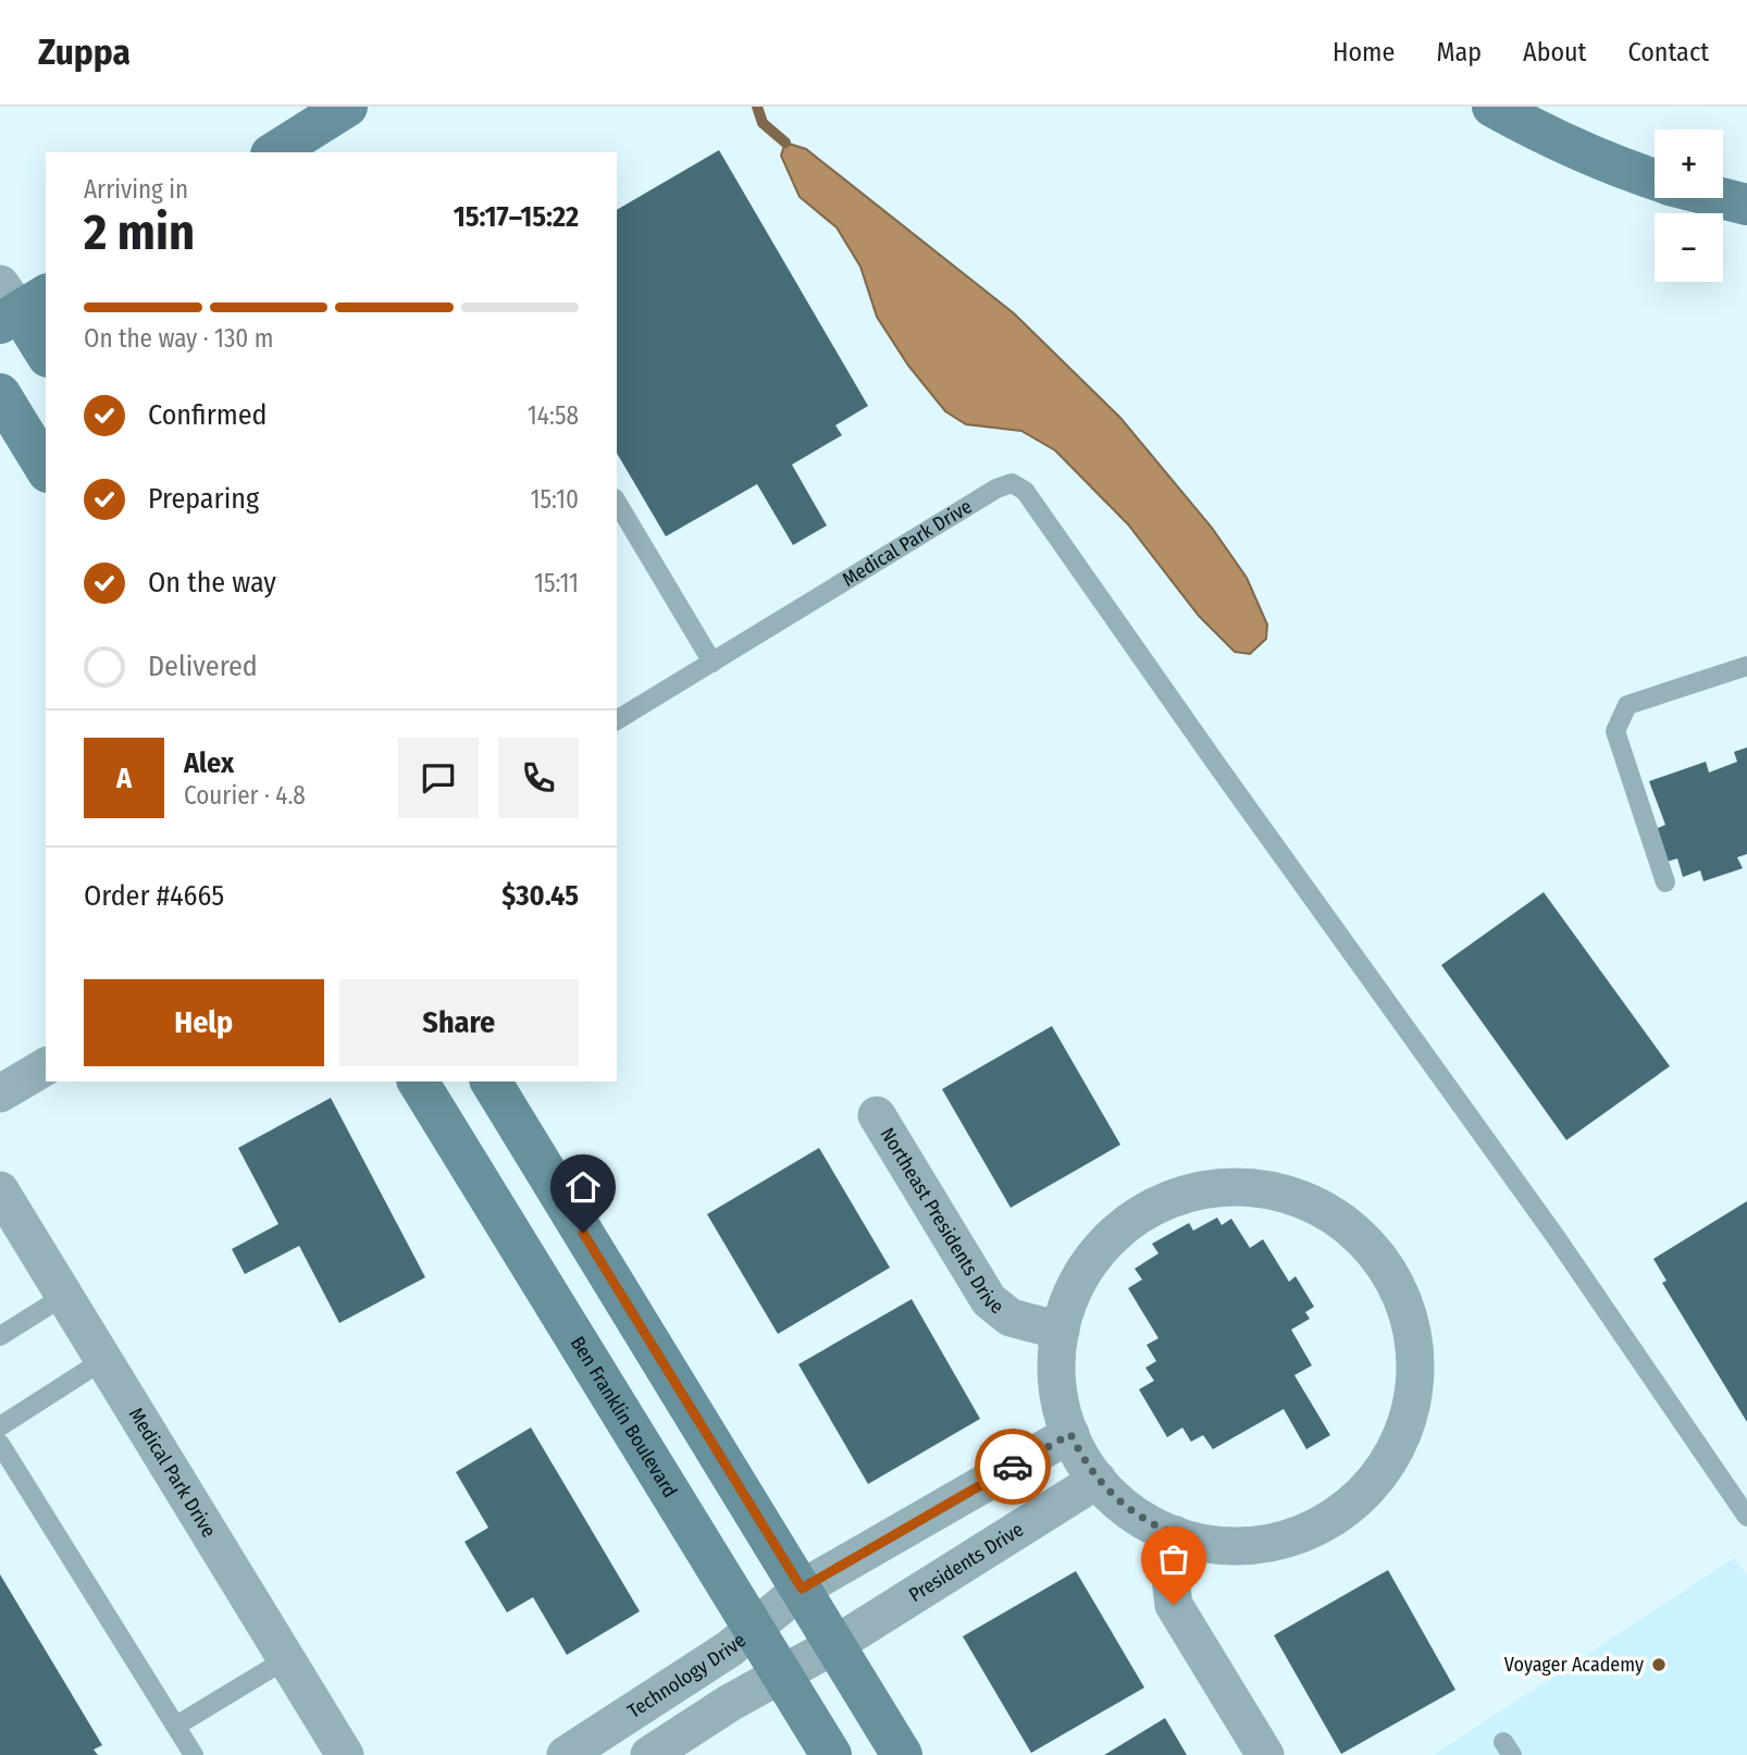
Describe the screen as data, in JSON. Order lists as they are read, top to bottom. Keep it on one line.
{"streets":{"street":["Medical Park Drive","Northeast Presidents Drive","Ben Franklin Boulevard","Presidents Drive","Technology Drive"]},"crossings":[["Ben Franklin Boulevard","Technology Drive"]],"places":["Voyager Academy"],"page":{"header":"Zuppa","nav":["Home","Map","About","Contact"],"map_buttons":["+","−"],"heading":["2 min","Arriving in","15:17–15:22"],"panel":["Alex","Courier · 4.8","Order #4665","$30.45"],"bar":"On the way · 130 m","list":[["Confirmed","14:58"],["Preparing","15:10"],["On the way","15:11"],"Delivered"],"round":"A","buttons":["Help","Share"]}}
